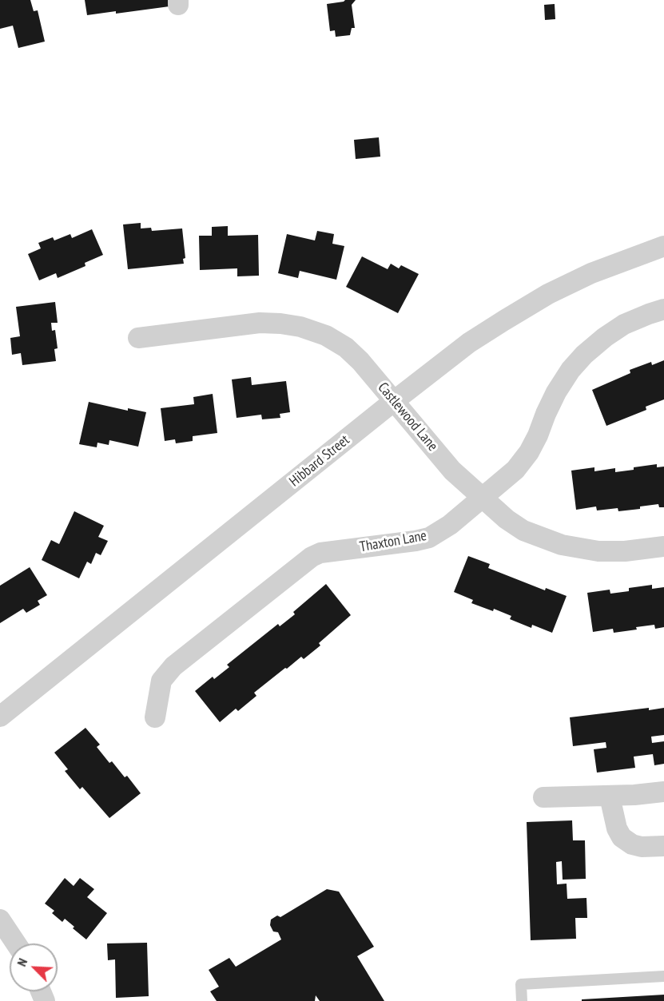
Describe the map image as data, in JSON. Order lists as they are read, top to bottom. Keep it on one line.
{"streets":{"street":["Castlewood Lane","Hibbard Street","Thaxton Lane"]},"crossings":[["Castlewood Lane","Hibbard Street"],["Castlewood Lane","Thaxton Lane"]],"north":"top left"}
